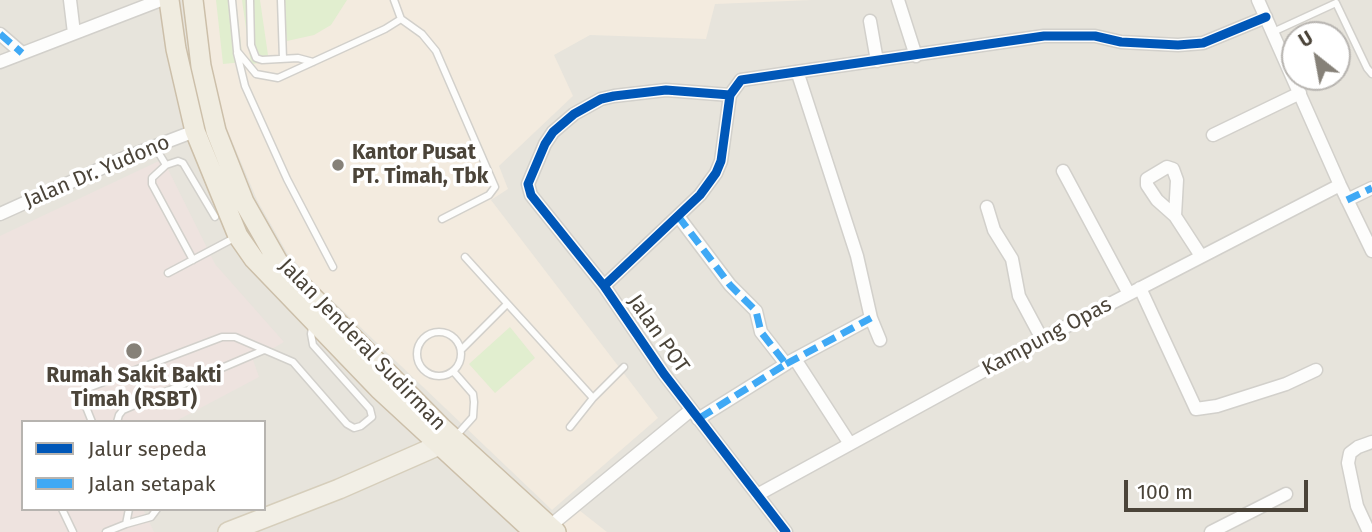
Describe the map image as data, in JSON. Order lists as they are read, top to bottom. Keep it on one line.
{"streets":{"highway":["Jalan Jenderal Sudirman"],"street":["Jalan Dr. Yudono","Jalan POT","Kampung Opas"]},"crossings":[["Jalan Dr. Yudono","Jalan Jenderal Sudirman"],["Jalan POT","Kampung Opas"]],"places":["Kantor Pusat PT. Timah, Tbk","Rumah Sakit Bakti Timah (RSBT)"],"legend":["Jalur sepeda","Jalan setapak"],"scale_bar":"100 m","north":"top left"}
